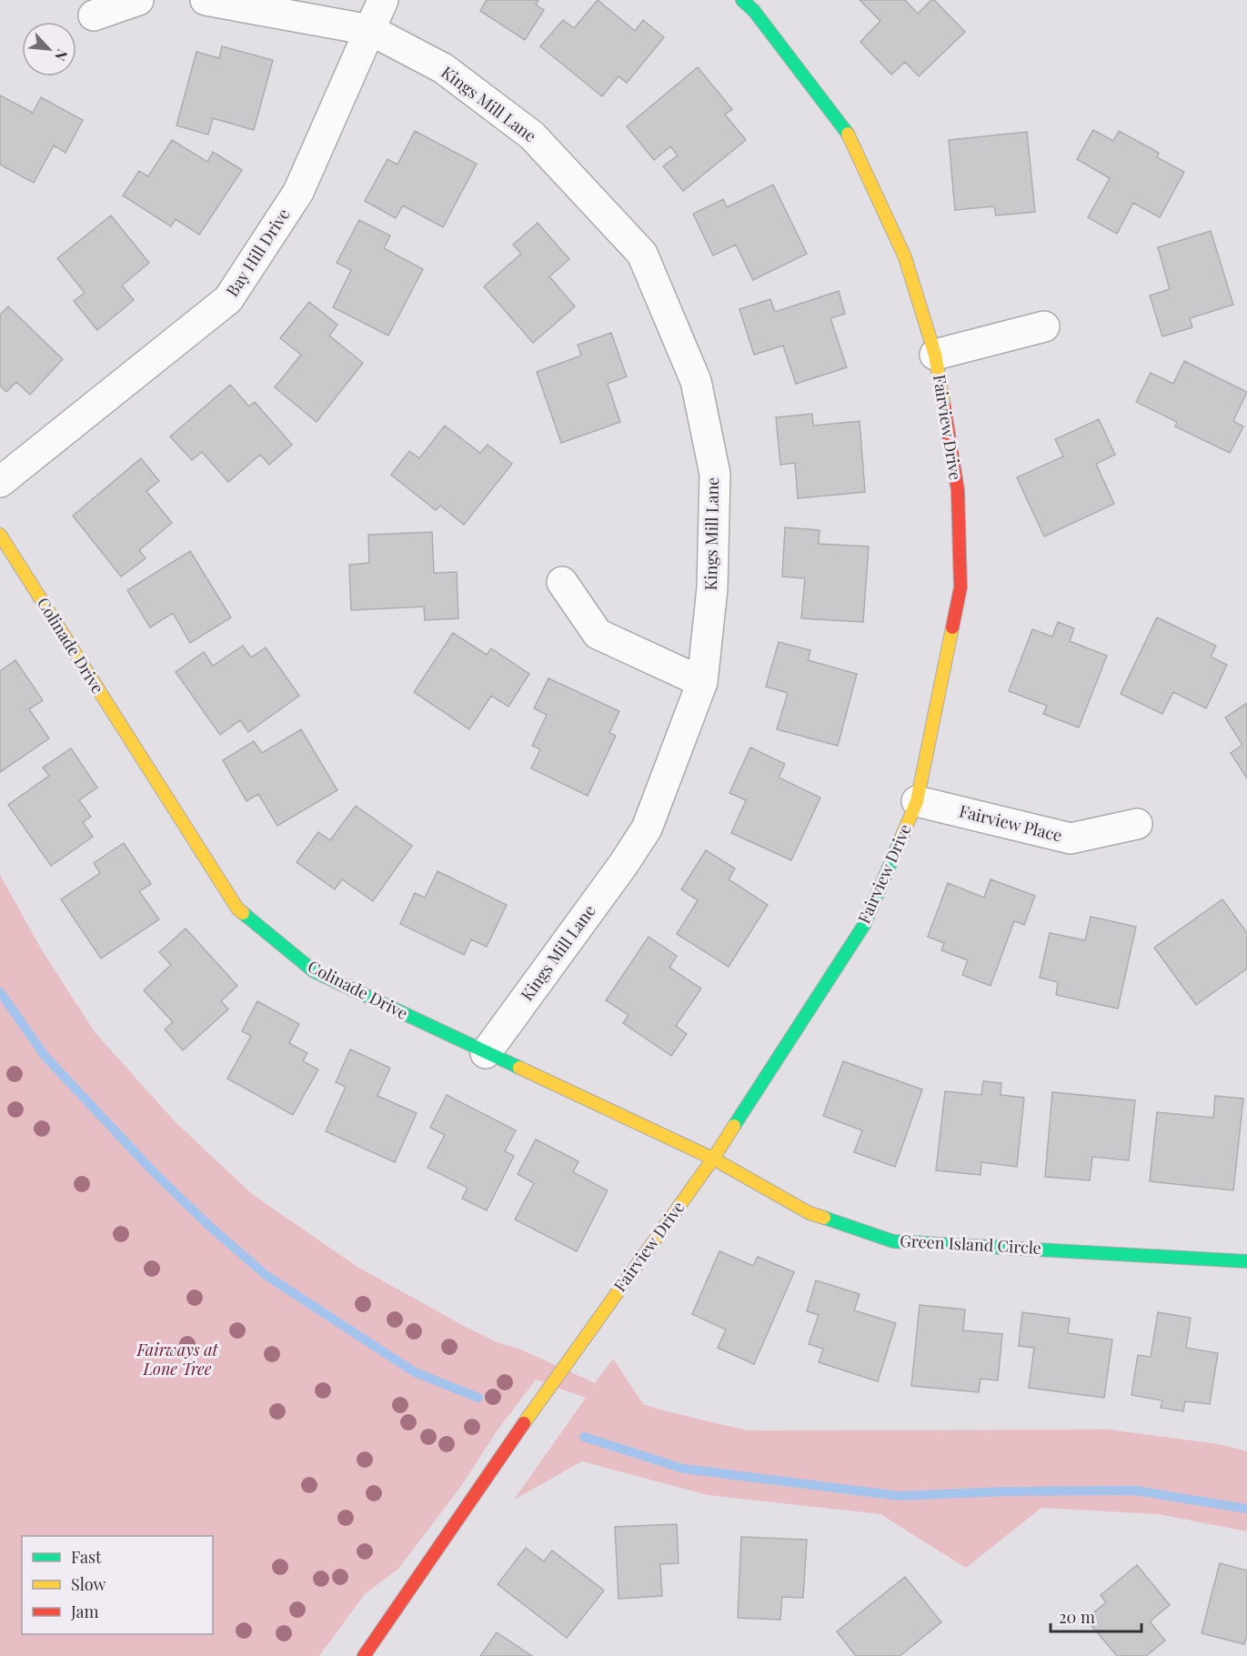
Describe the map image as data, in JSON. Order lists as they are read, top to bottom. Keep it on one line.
{"streets":{"street":["Kings Mill Lane","Bay Hill Drive","Fairview Drive","Colinade Drive","Fairview Place","Green Island Circle"]},"crossings":[["Kings Mill Lane","Bay Hill Drive"],["Kings Mill Lane","Colinade Drive"],["Fairview Drive","Colinade Drive"],["Fairview Drive","Fairview Place"],["Fairview Drive","Green Island Circle"],["Colinade Drive","Green Island Circle"]],"parks":["Fairways at Lone Tree"],"legend":["Fast","Slow","Jam"],"scale_bar":"20 m","north":"bottom right"}
